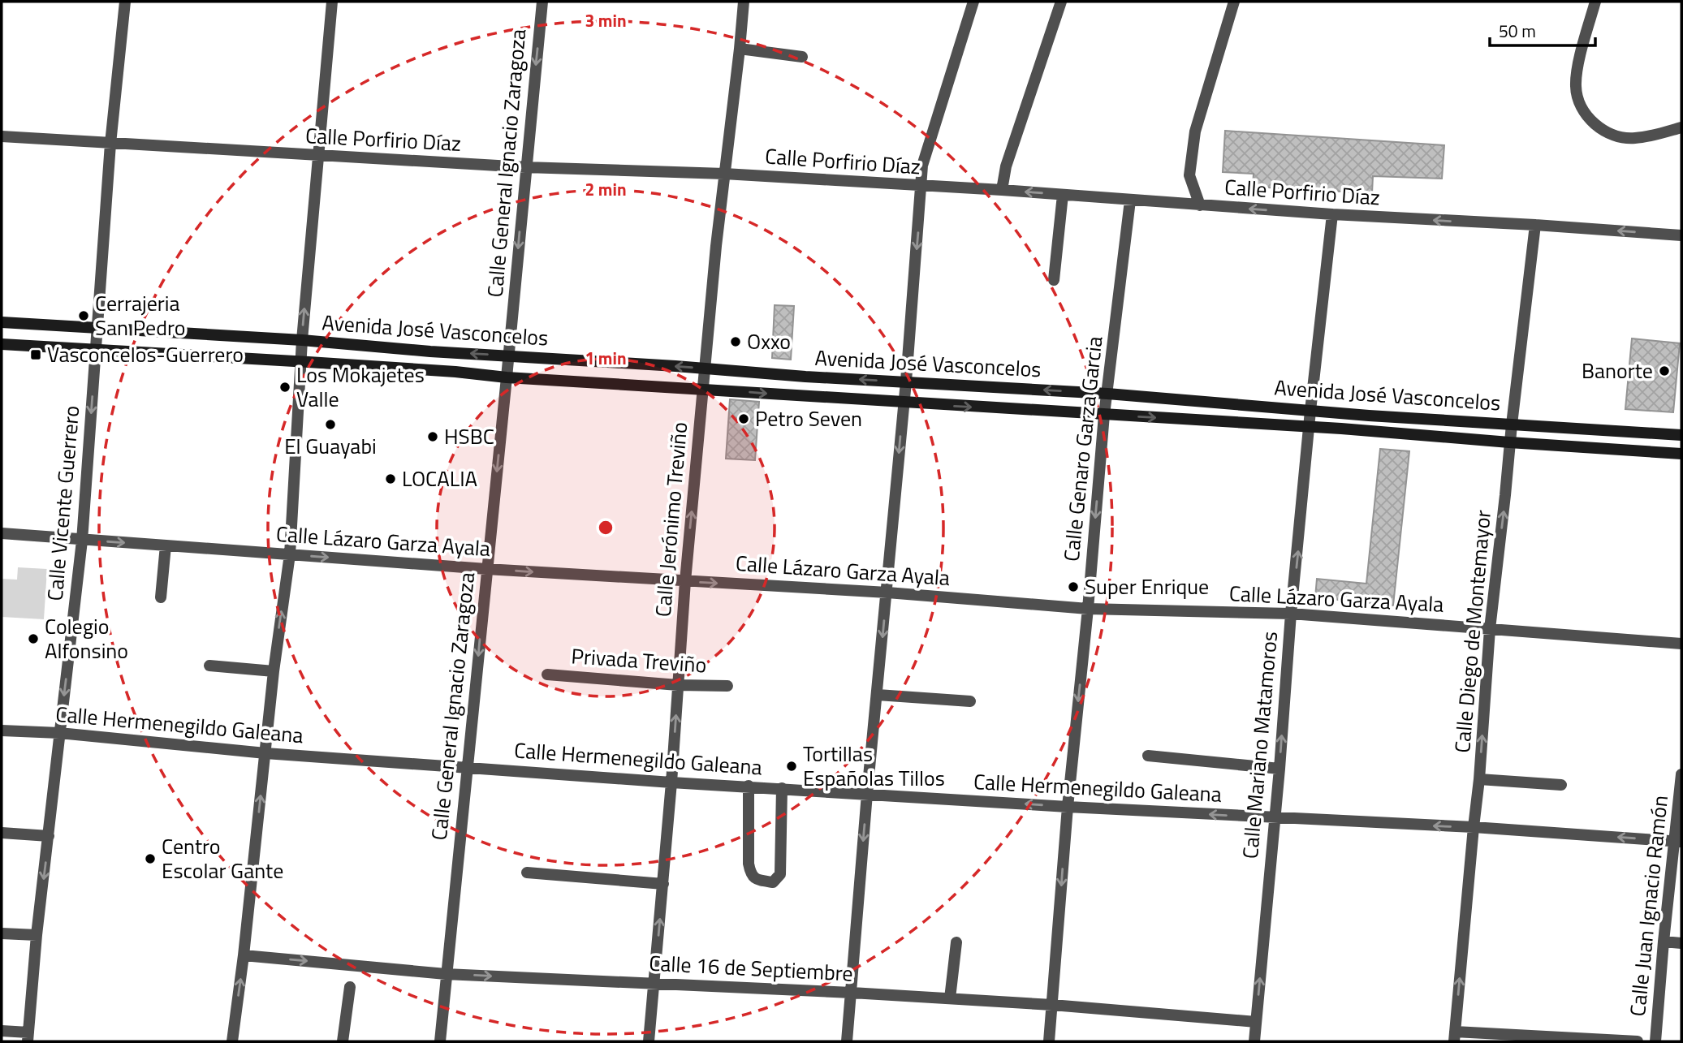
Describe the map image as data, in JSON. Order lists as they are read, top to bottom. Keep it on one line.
{"streets":{"main road":["Avenida José Vasconcelos"],"street":["Calle Porfirio Díaz","Calle General Ignacio Zaragoza","Calle Genaro Garza Garcia","Calle Vicente Guerrero","Calle Jerónimo Treviño","Calle Lázaro Garza Ayala","Calle Diego de Montemayor","Privada Treviño","Calle Hermenegildo Galeana","Calle Mariano Matamoros","Calle Juan Ignacio Ramón","Calle 16 de Septiembre"]},"crossings":[["Calle Porfirio Díaz","Calle General Ignacio Zaragoza"],["Calle Porfirio Díaz","Calle Genaro Garza Garcia"],["Calle Porfirio Díaz","Calle Vicente Guerrero"],["Calle Porfirio Díaz","Calle Jerónimo Treviño"],["Calle Porfirio Díaz","Calle Diego de Montemayor"],["Calle Porfirio Díaz","Calle Mariano Matamoros"],["Calle General Ignacio Zaragoza","Avenida José Vasconcelos"],["Calle General Ignacio Zaragoza","Calle Lázaro Garza Ayala"],["Calle General Ignacio Zaragoza","Calle Hermenegildo Galeana"],["Calle General Ignacio Zaragoza","Calle 16 de Septiembre"],["Avenida José Vasconcelos","Calle Genaro Garza Garcia"],["Avenida José Vasconcelos","Calle Vicente Guerrero"],["Avenida José Vasconcelos","Calle Jerónimo Treviño"],["Avenida José Vasconcelos","Calle Diego de Montemayor"],["Avenida José Vasconcelos","Calle Mariano Matamoros"],["Calle Genaro Garza Garcia","Calle Lázaro Garza Ayala"],["Calle Genaro Garza Garcia","Calle Hermenegildo Galeana"],["Calle Genaro Garza Garcia","Calle 16 de Septiembre"],["Calle Vicente Guerrero","Calle Lázaro Garza Ayala"],["Calle Vicente Guerrero","Calle Hermenegildo Galeana"],["Calle Jerónimo Treviño","Calle Lázaro Garza Ayala"],["Calle Jerónimo Treviño","Privada Treviño"],["Calle Jerónimo Treviño","Calle Hermenegildo Galeana"],["Calle Jerónimo Treviño","Calle 16 de Septiembre"],["Calle Lázaro Garza Ayala","Calle Diego de Montemayor"],["Calle Lázaro Garza Ayala","Calle Mariano Matamoros"],["Calle Diego de Montemayor","Calle Hermenegildo Galeana"],["Calle Hermenegildo Galeana","Calle Mariano Matamoros"],["Calle Hermenegildo Galeana","Calle Juan Ignacio Ramón"],["Calle Mariano Matamoros","Calle 16 de Septiembre"]],"one_way":["Calle General Ignacio Zaragoza","Calle Genaro Garza Garcia","Calle Vicente Guerrero","Calle Jerónimo Treviño","Calle Lázaro Garza Ayala","Calle Diego de Montemayor","Calle Mariano Matamoros","Calle 16 de Septiembre"],"places":{"other":["Cerrajeria San Pedro","Oxxo","Banorte","Los Mokajetes Valle","Petro Seven","El Guayabi","HSBC","LOCALIA","Super Enrique","Colegio Alfonsino","Tortillas Españolas Tillos","Centro Escolar Gante"],"transit":["Vasconcelos-Guerrero"]},"scale_bar":"50 m","rings":["3 min","2 min","1 min"]}
